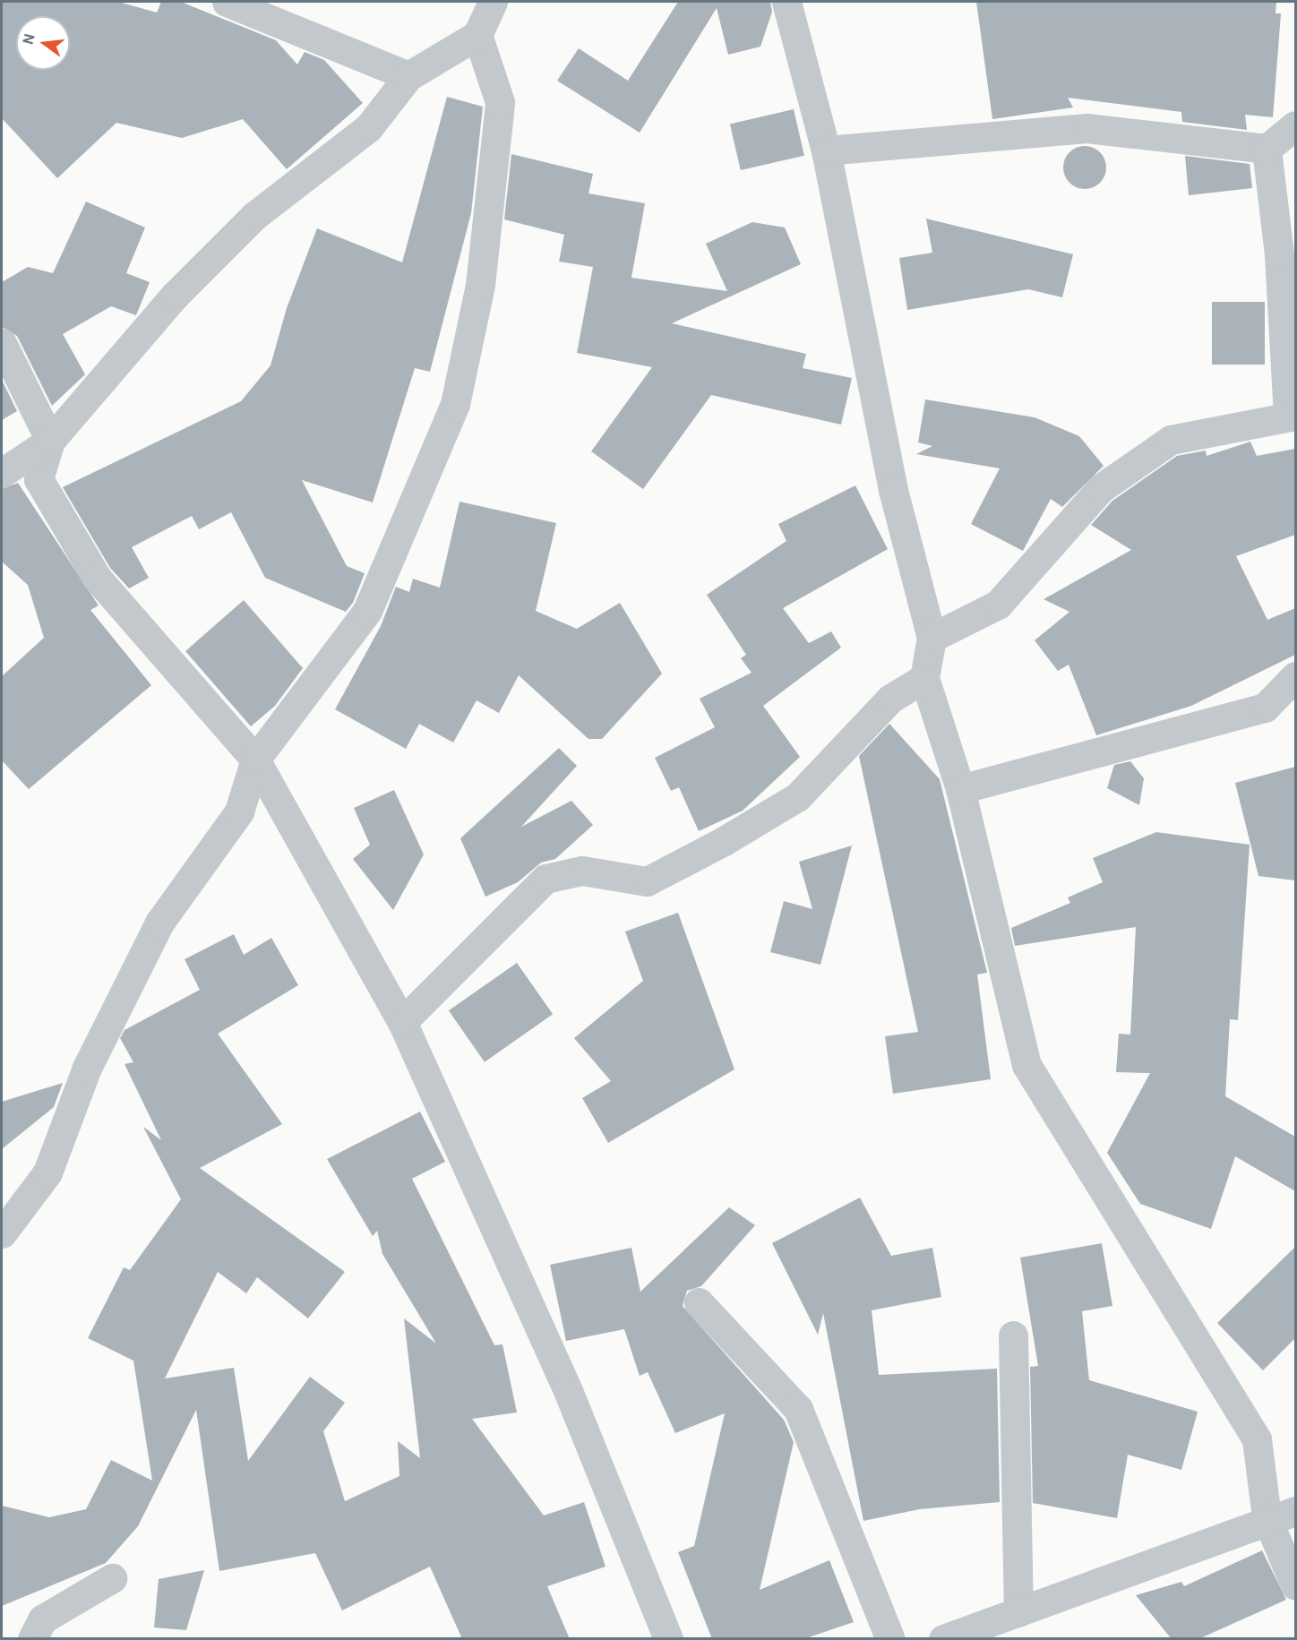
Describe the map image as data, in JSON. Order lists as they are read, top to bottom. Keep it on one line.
{"north":"left"}
